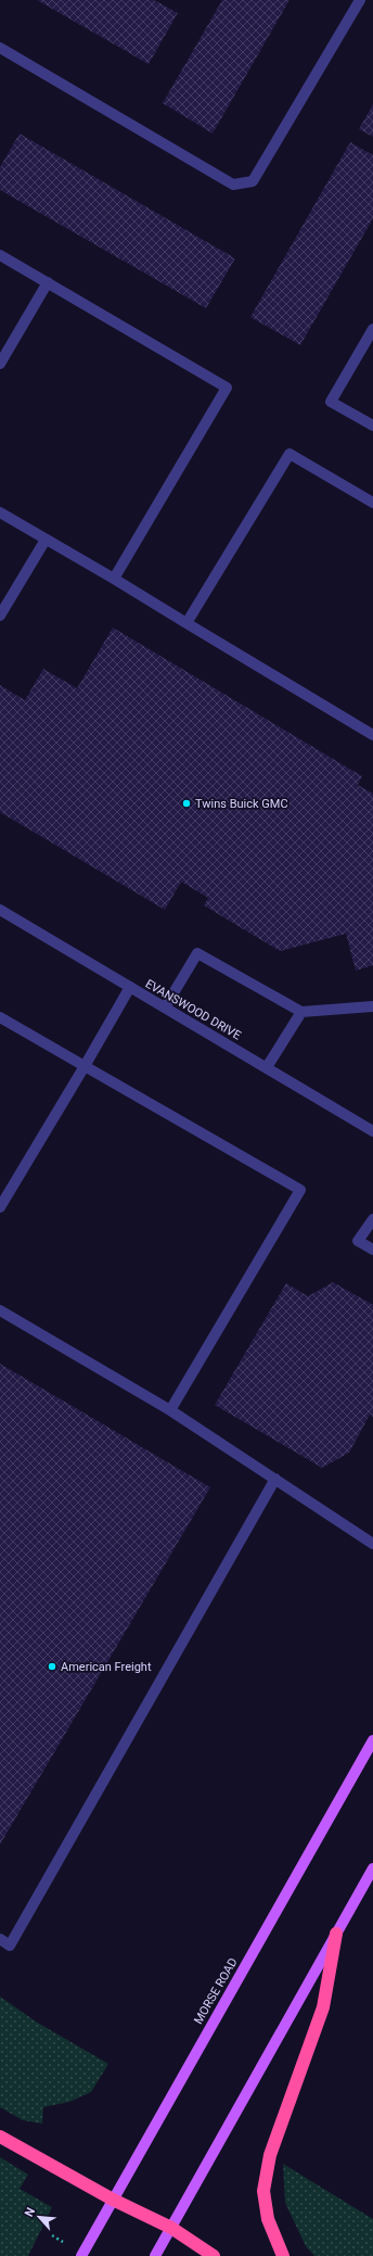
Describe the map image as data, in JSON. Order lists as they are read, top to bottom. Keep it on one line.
{"streets":{"main road":["MORSE ROAD"],"street":["EVANSWOOD DRIVE"]},"places":["Twins Buick GMC","American Freight"],"north":"top left"}
